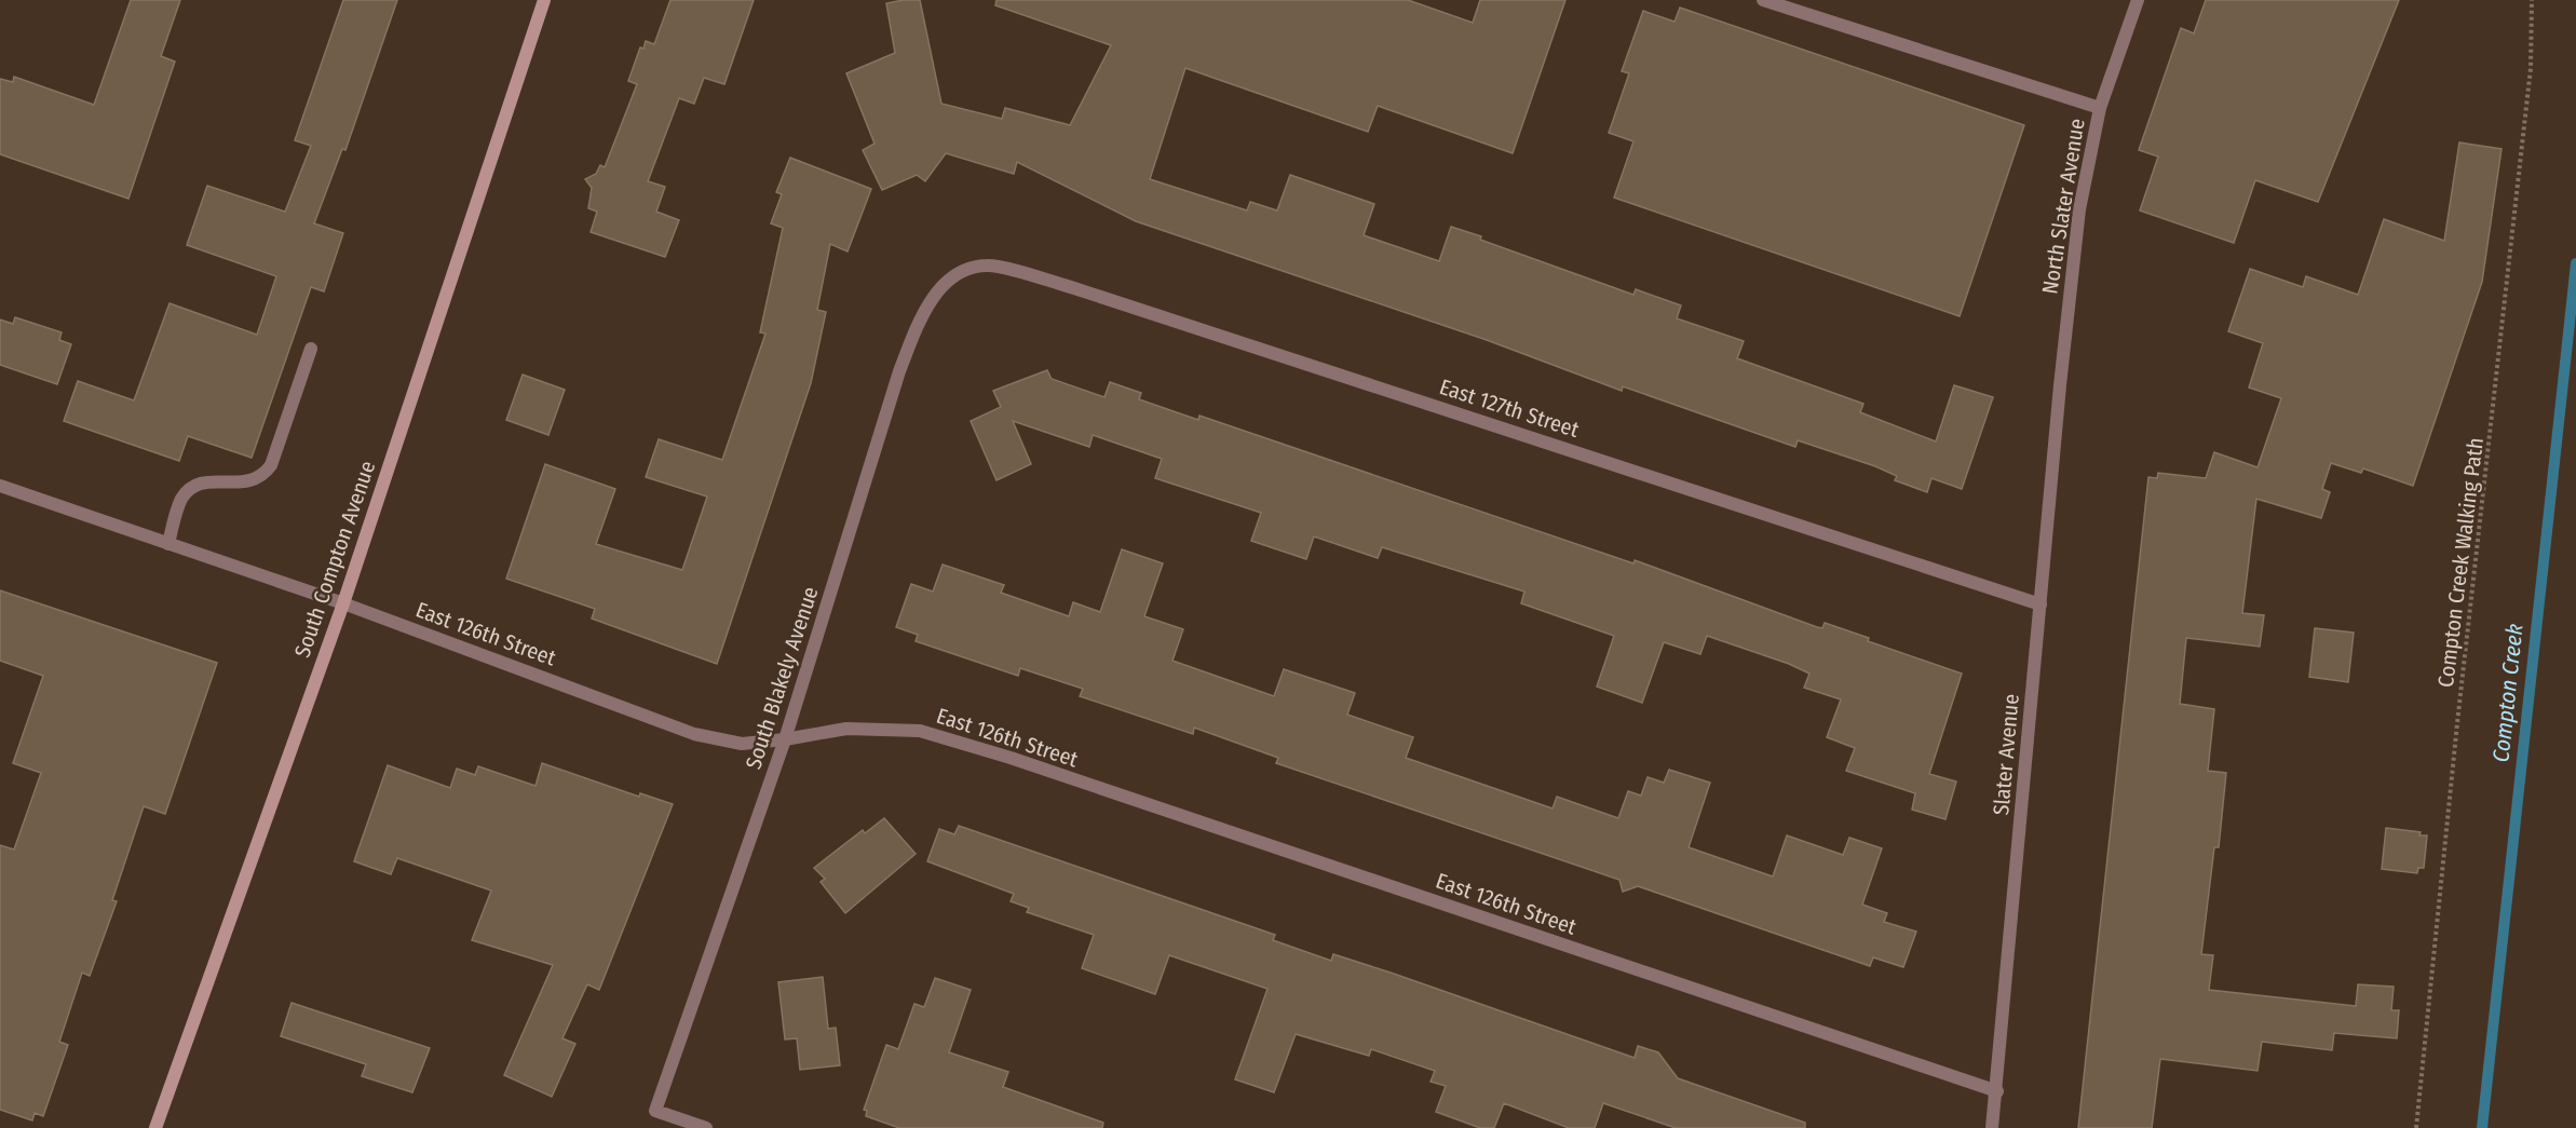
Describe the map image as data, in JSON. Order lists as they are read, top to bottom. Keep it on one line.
{"streets":{"main road":["South Compton Avenue"],"street":["North Slater Avenue","East 127th Street","East 126th Street","South Blakely Avenue","Slater Avenue"],"path":["Compton Creek Walking Path"]},"crossings":[["North Slater Avenue","Slater Avenue"],["East 127th Street","South Blakely Avenue"],["East 127th Street","Slater Avenue"],["South Compton Avenue","East 126th Street"],["East 126th Street","South Blakely Avenue"],["East 126th Street","Slater Avenue"]],"water":["Compton Creek"]}
